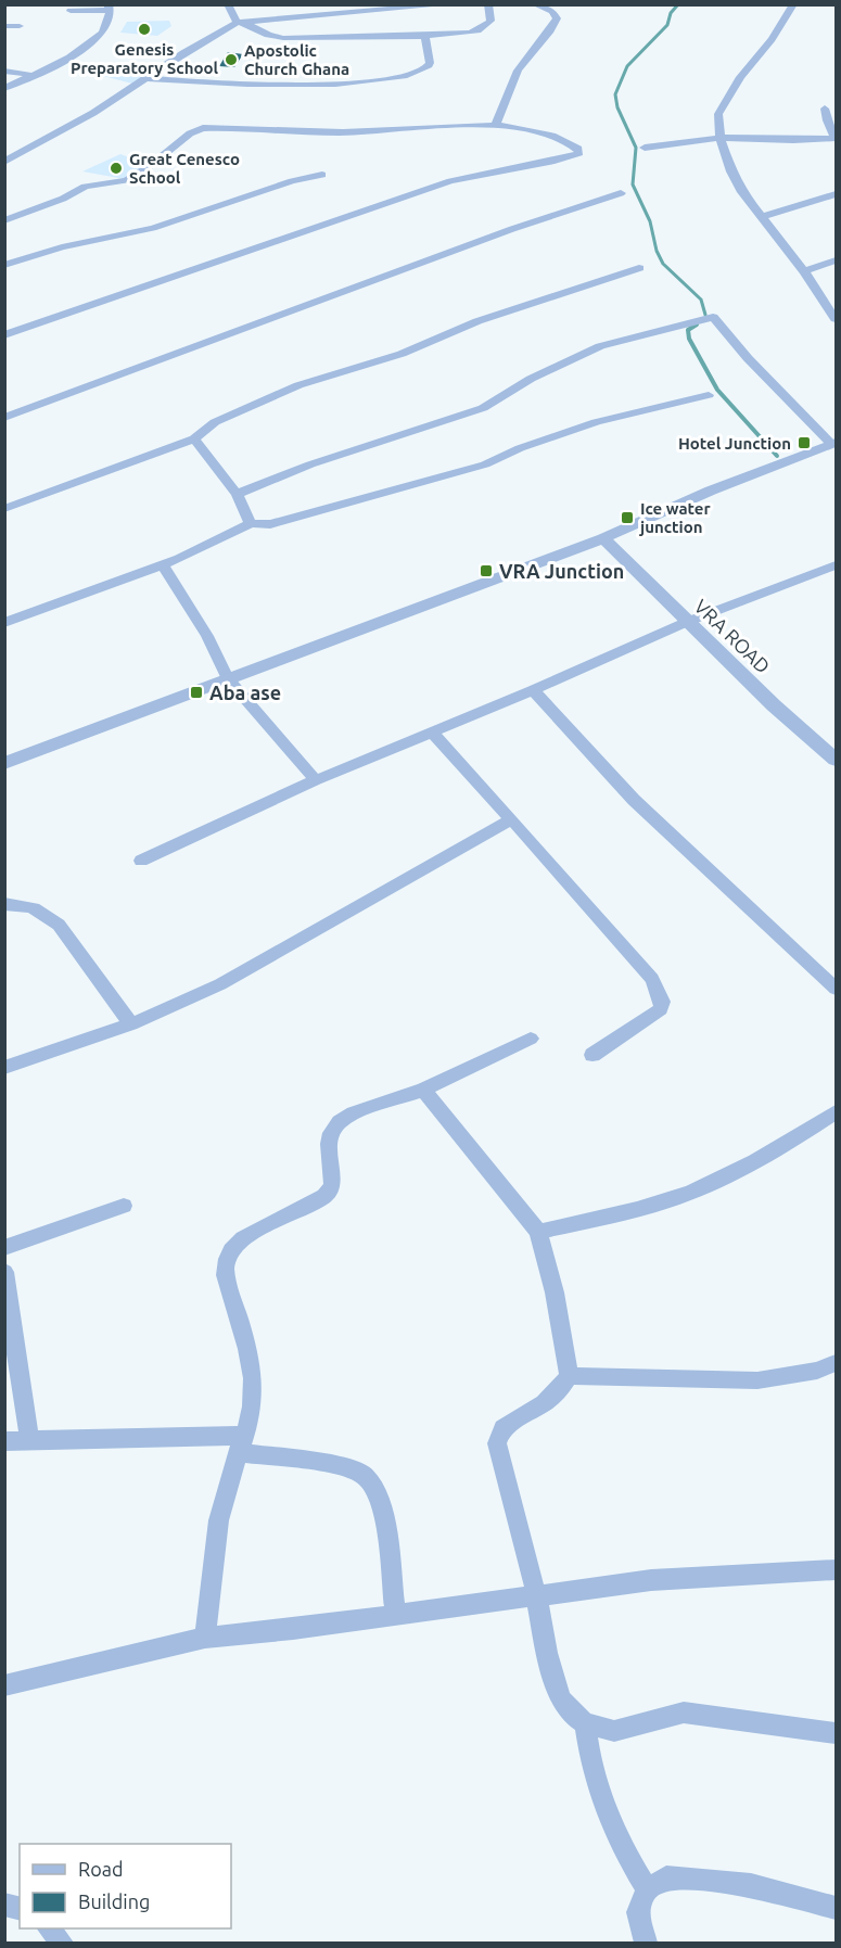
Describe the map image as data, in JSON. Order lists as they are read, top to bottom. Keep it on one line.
{"streets":{"street":["VRA ROAD"]},"places":{"other":["Genesis Preparatory School","Apostolic Church Ghana","Great Cenesco School"],"transit":["Hotel Junction","Ice water junction","VRA Junction","Aba ase"]},"legend":["Road","Building"]}
